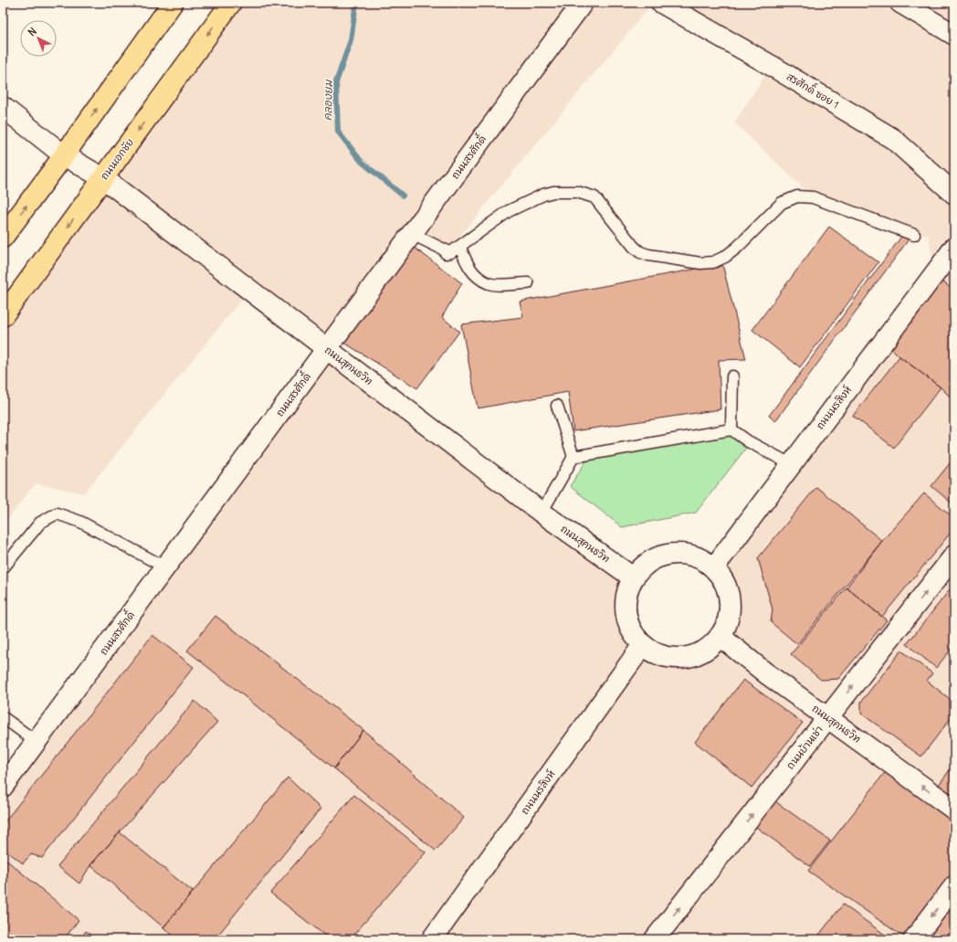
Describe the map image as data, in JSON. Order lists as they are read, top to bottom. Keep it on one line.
{"streets":{"main road":["ถนนเอกชัย"],"street":["สรศักดิ์ ซอย 1","ถนนสรศักดิ์","ถนนสุคนธวิท","ถนนนรสิงห์","ถนนบ้านเช่า"]},"crossings":[["ถนนสรศักดิ์","ถนนสุคนธวิท"],["ถนนเอกชัย","ถนนสุคนธวิท"],["ถนนสุคนธวิท","ถนนนรสิงห์"],["ถนนสุคนธวิท","ถนนบ้านเช่า"]],"one_way":["ถนนบ้านเช่า"],"water":["คลองยม"],"north":"top left"}
